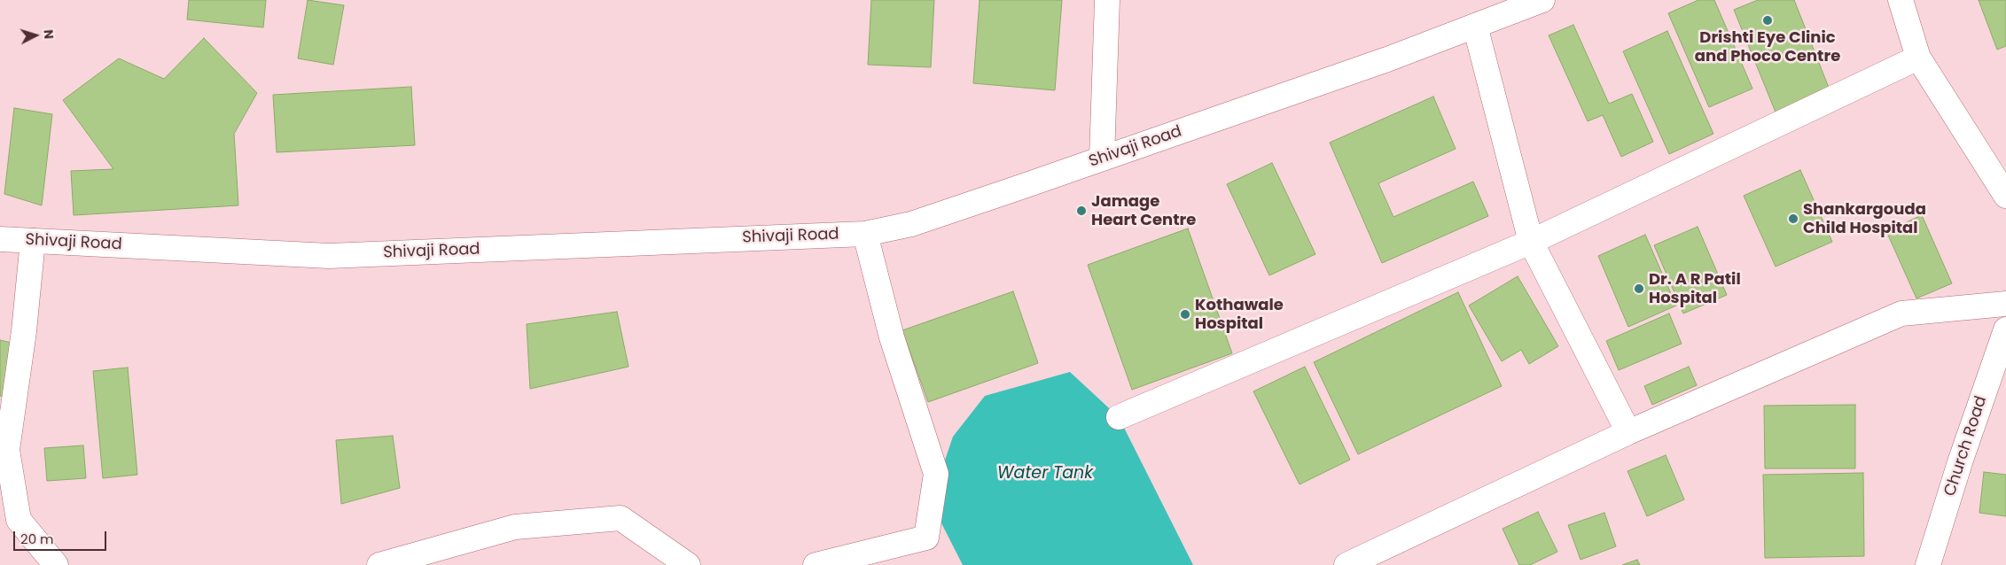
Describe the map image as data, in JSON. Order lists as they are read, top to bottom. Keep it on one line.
{"streets":{"street":["Shivaji Road","Church Road"]},"water":["Water Tank"],"places":["Drishti Eye Clinic and Phoco Centre","Jamage Heart Centre","Shankargouda Child Hospital","Dr. A R Patil Hospital","Kothawale Hospital"],"scale_bar":"20 m","north":"right"}
